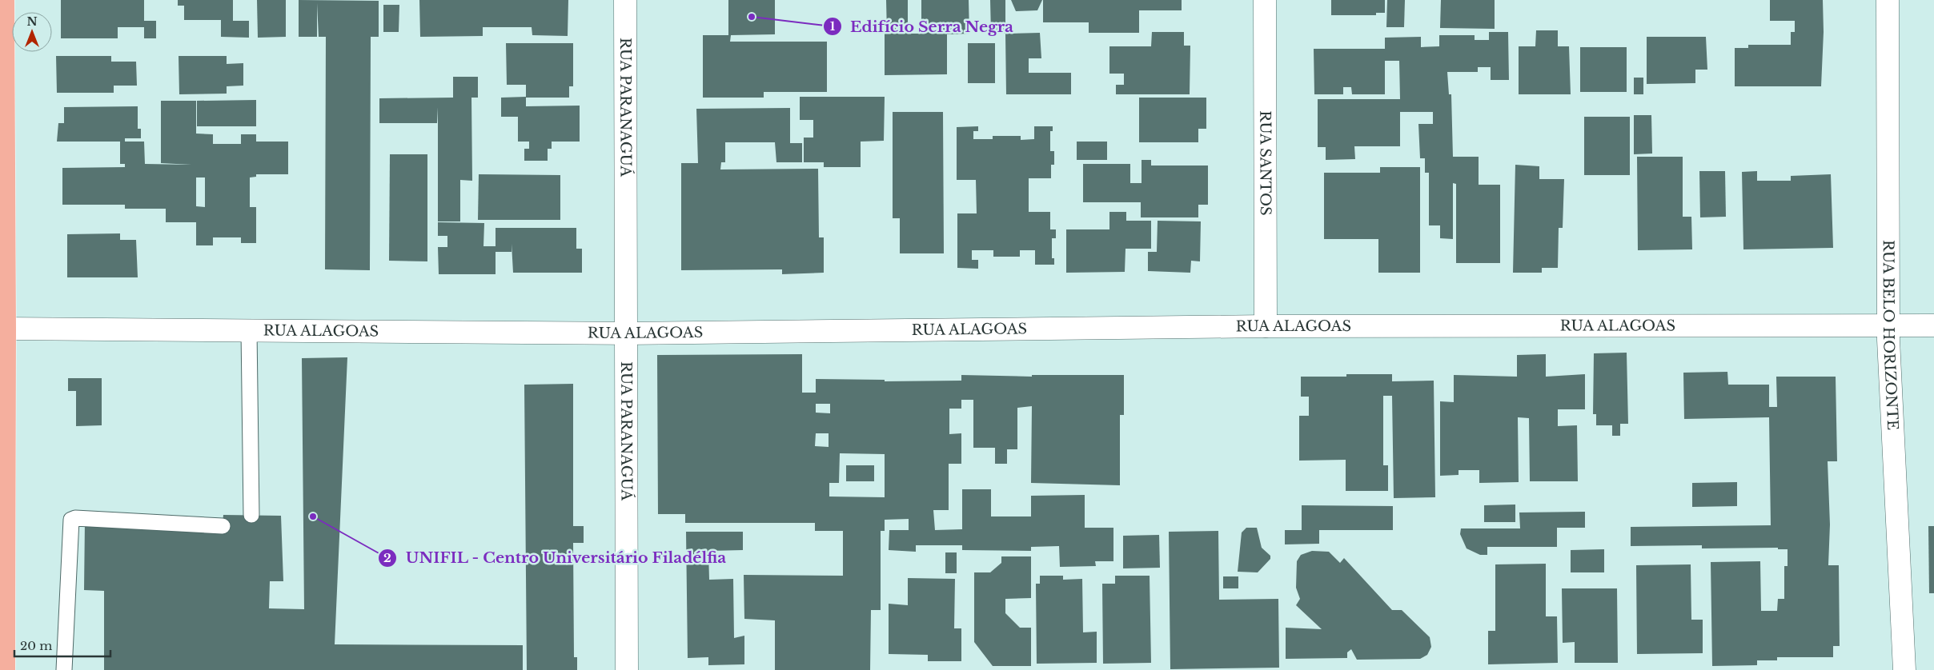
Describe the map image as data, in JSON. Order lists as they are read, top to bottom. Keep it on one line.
{"streets":{"street":["RUA PARANAGUÁ","RUA SANTOS","RUA ALAGOAS","RUA BELO HORIZONTE"]},"crossings":[["RUA PARANAGUÁ","RUA ALAGOAS"],["RUA SANTOS","RUA ALAGOAS"],["RUA ALAGOAS","RUA BELO HORIZONTE"]],"places":["Edifício Serra Negra","UNIFIL - Centro Universitário Filadélfia"],"scale_bar":"20 m","north":"top"}
